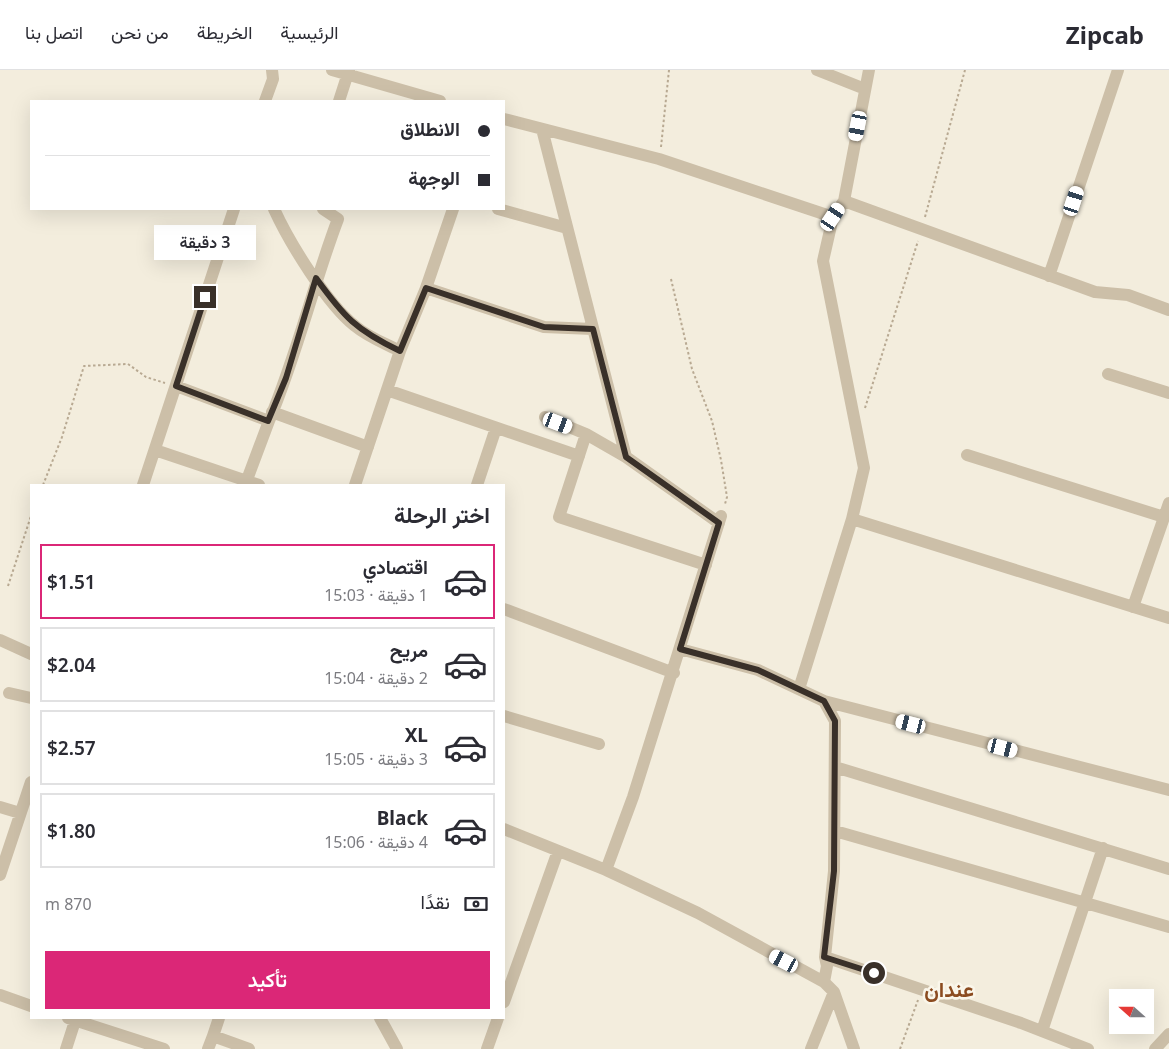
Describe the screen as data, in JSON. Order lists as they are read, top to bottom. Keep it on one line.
{"districts":["عندان"],"north":"left","page":{"header":"Zipcab","nav":["الرئيسية","الخريطة","من نحن","اتصل بنا"],"banner":["الانطلاق","الوجهة"],"bubble":"3 دقيقة","heading":"اختر الرحلة","list":[{"name":"اقتصادي","note":"1 دقيقة · 15:03","value":"$1.51"},{"name":"مريح","note":"2 دقيقة · 15:04","value":"$2.04"},{"name":"XL","note":"3 دقيقة · 15:05","value":"$2.57"},{"name":"Black","note":"4 دقيقة · 15:06","value":"$1.80"}],"pay":["نقدًا","870 m"],"buttons":"تأكيد"}}
